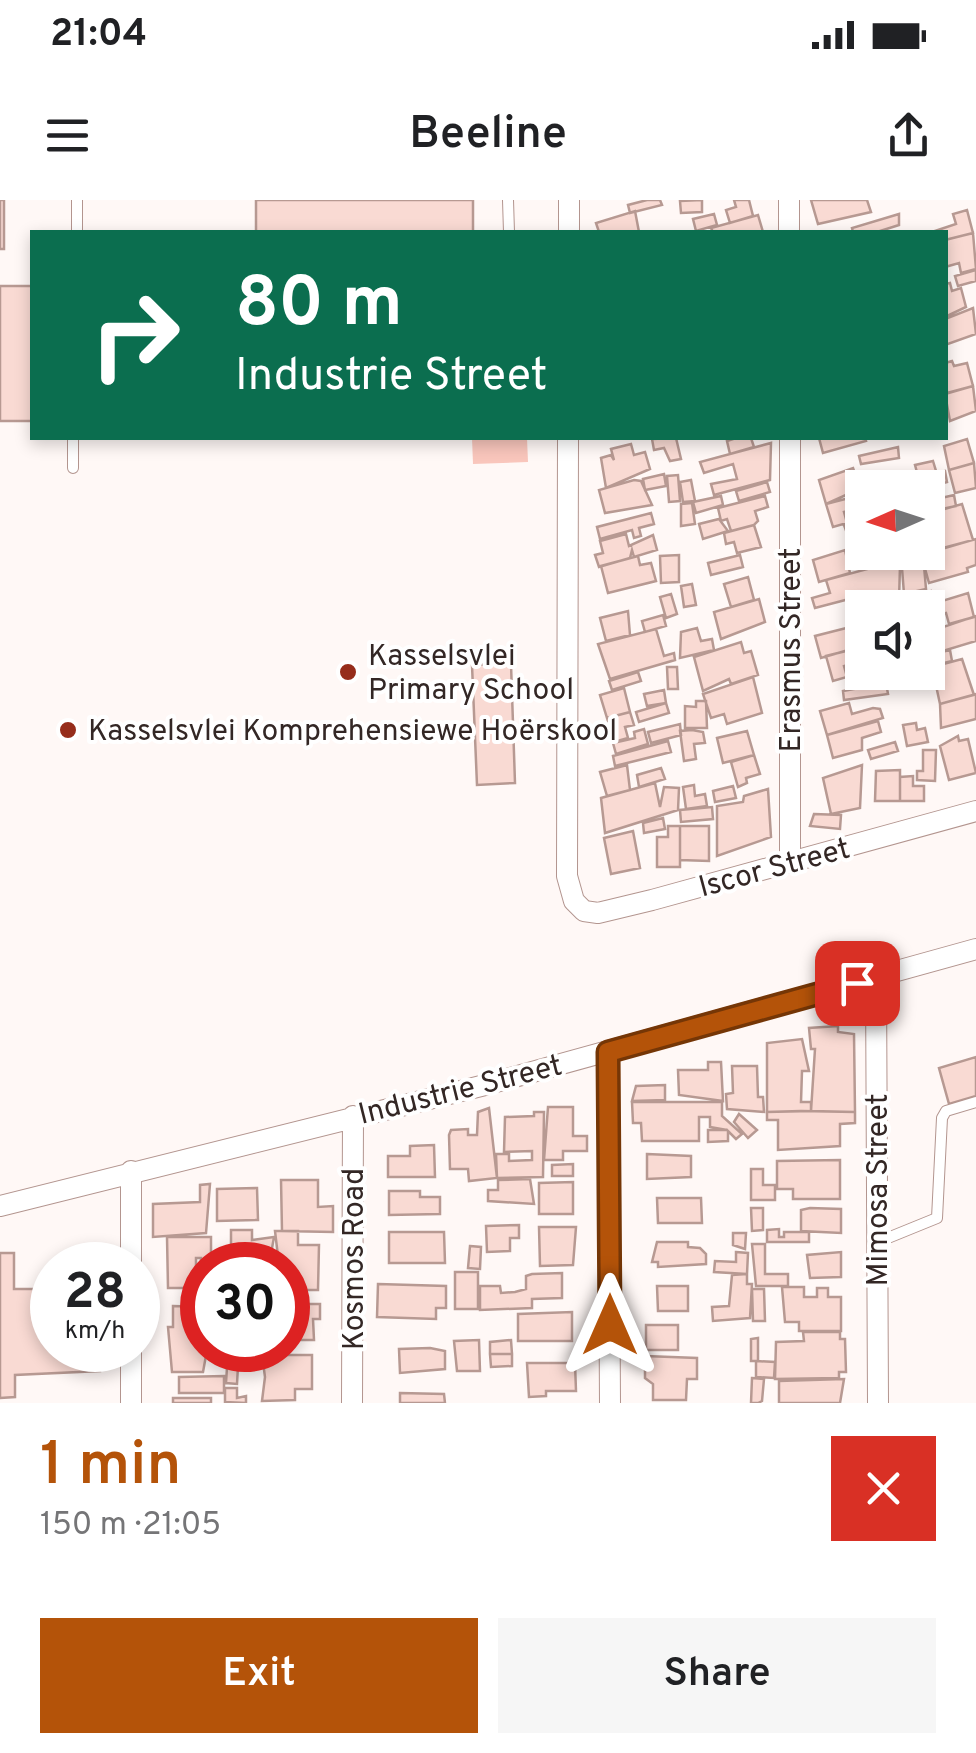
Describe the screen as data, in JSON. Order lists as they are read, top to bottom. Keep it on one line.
{"streets":{"street":["Erasmus Street","Iscor Street","Industrie Street","Mimosa Street","Kosmos Road"]},"crossings":[["Erasmus Street","Iscor Street"],["Industrie Street","Mimosa Street"],["Industrie Street","Kosmos Road"]],"places":["Kasselsvlei Primary School","Kasselsvlei Komprehensiewe Hoërskool"],"north":"left","page":{"status":"21:04","header":"Beeline","turn":["80 m","Industrie Street"],"speed":"28 km/h","limit":"30","heading":["1 min","150 m · 21:05"],"buttons":["Exit","Share"]}}
